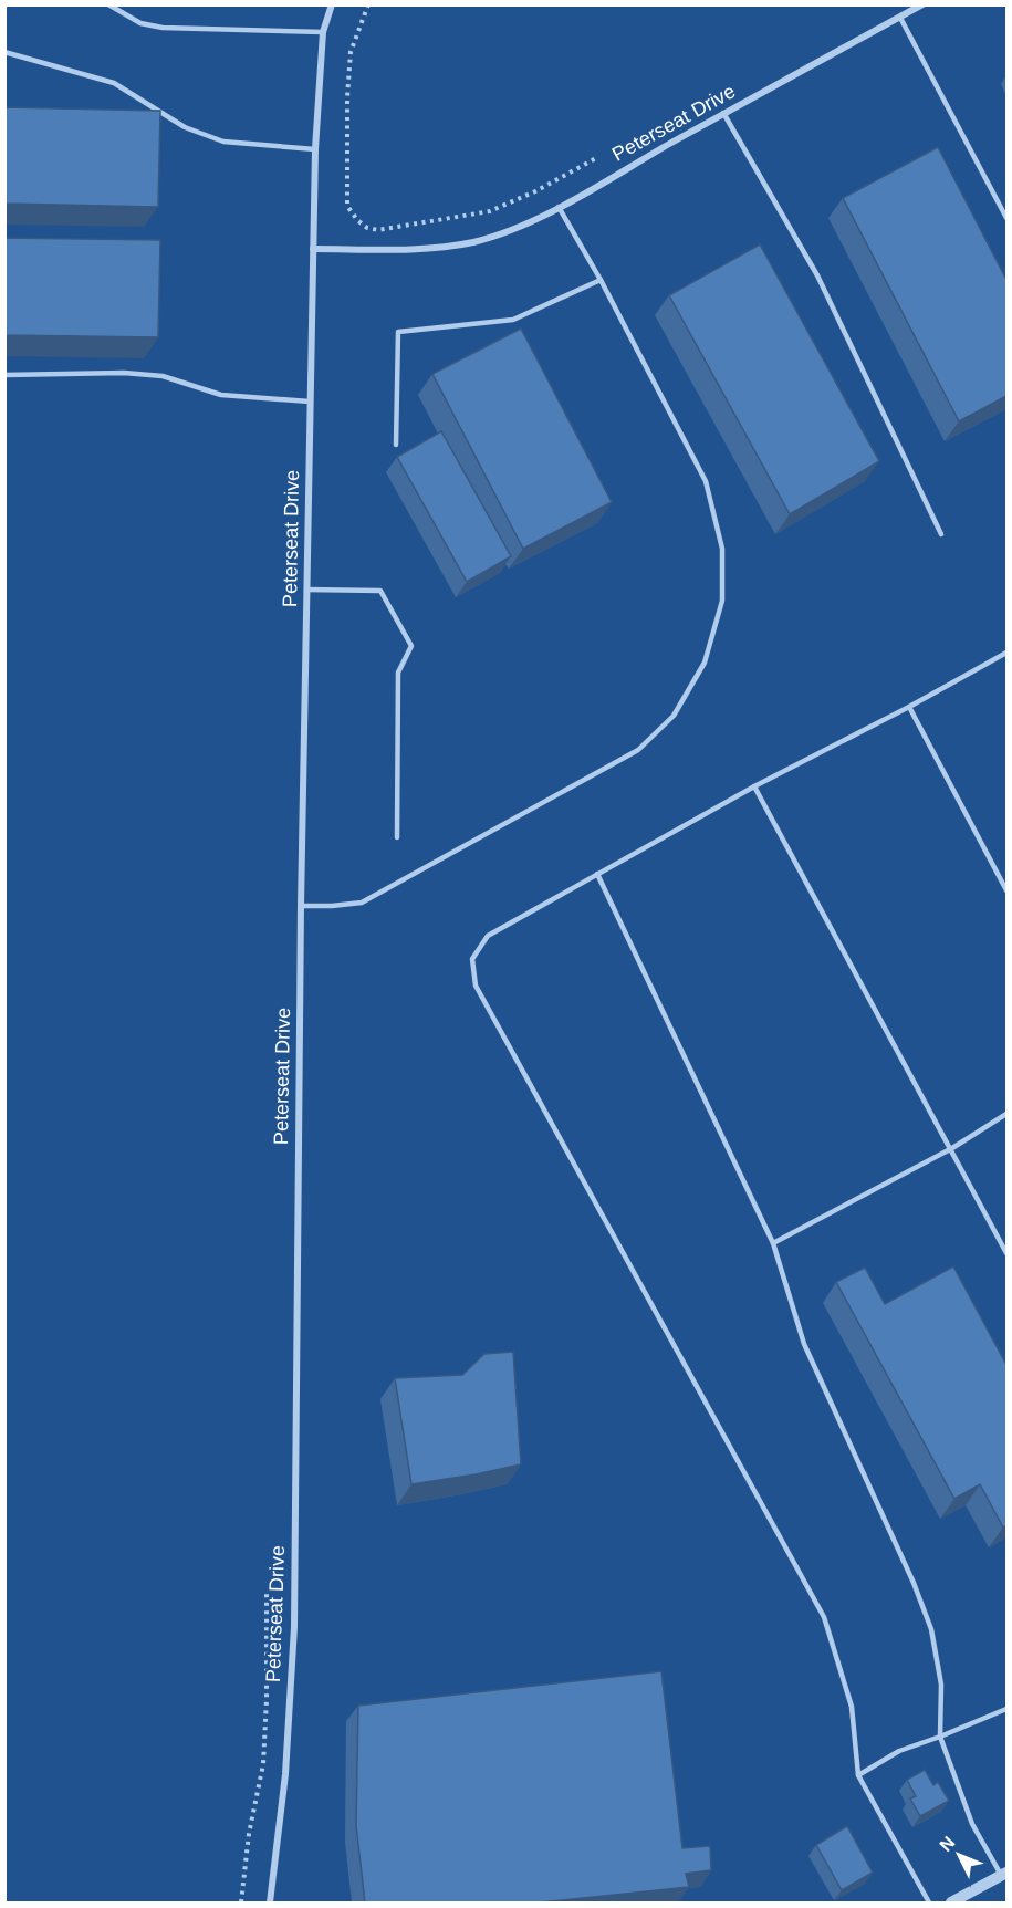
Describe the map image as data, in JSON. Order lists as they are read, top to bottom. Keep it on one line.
{"streets":{"street":["Peterseat Drive"]},"north":"top left"}
